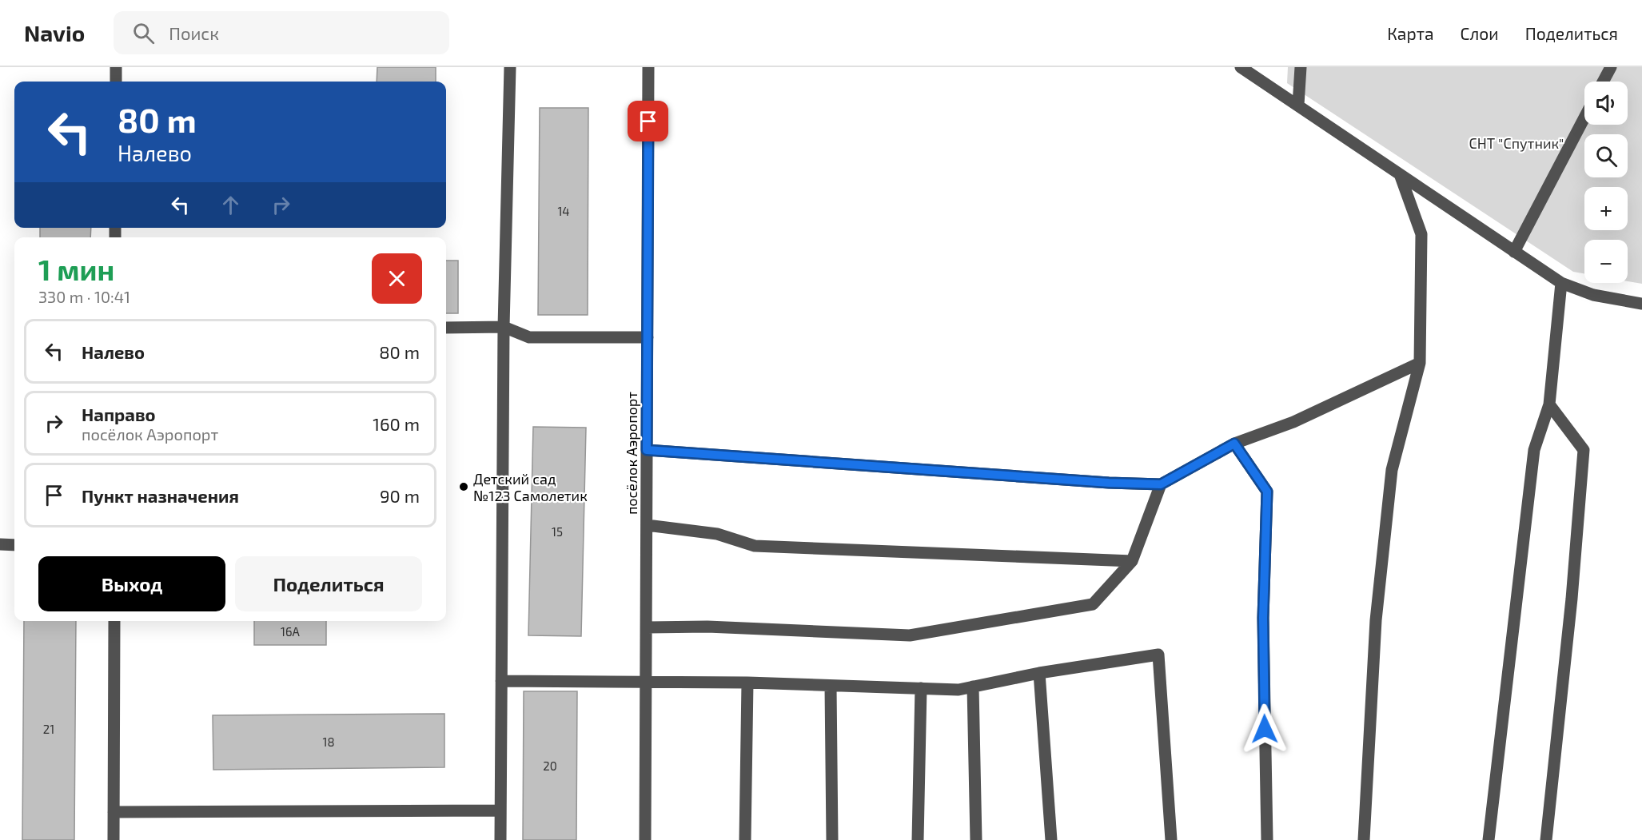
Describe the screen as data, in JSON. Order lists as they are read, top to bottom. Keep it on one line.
{"streets":{"street":["посёлок Аэропорт"]},"parks":["СНТ \"Спутник\""],"places":["Детский сад №123 Самолетик"],"house_numbers":["14","15","16А","21","18","20"],"page":{"header":"Navio","search":"Поиск","nav":["Карта","Слои","Поделиться"],"map_buttons":["+","−"],"turn":["80 m","Налево"],"heading":["1 мин","330 m · 10:41"],"list":[{"name":"Налево","value":"80 m"},{"name":"Направо","note":"посёлок Аэропорт","value":"160 m"},{"name":"Пункт назначения","value":"90 m"}],"buttons":["Выход","Поделиться"]}}
